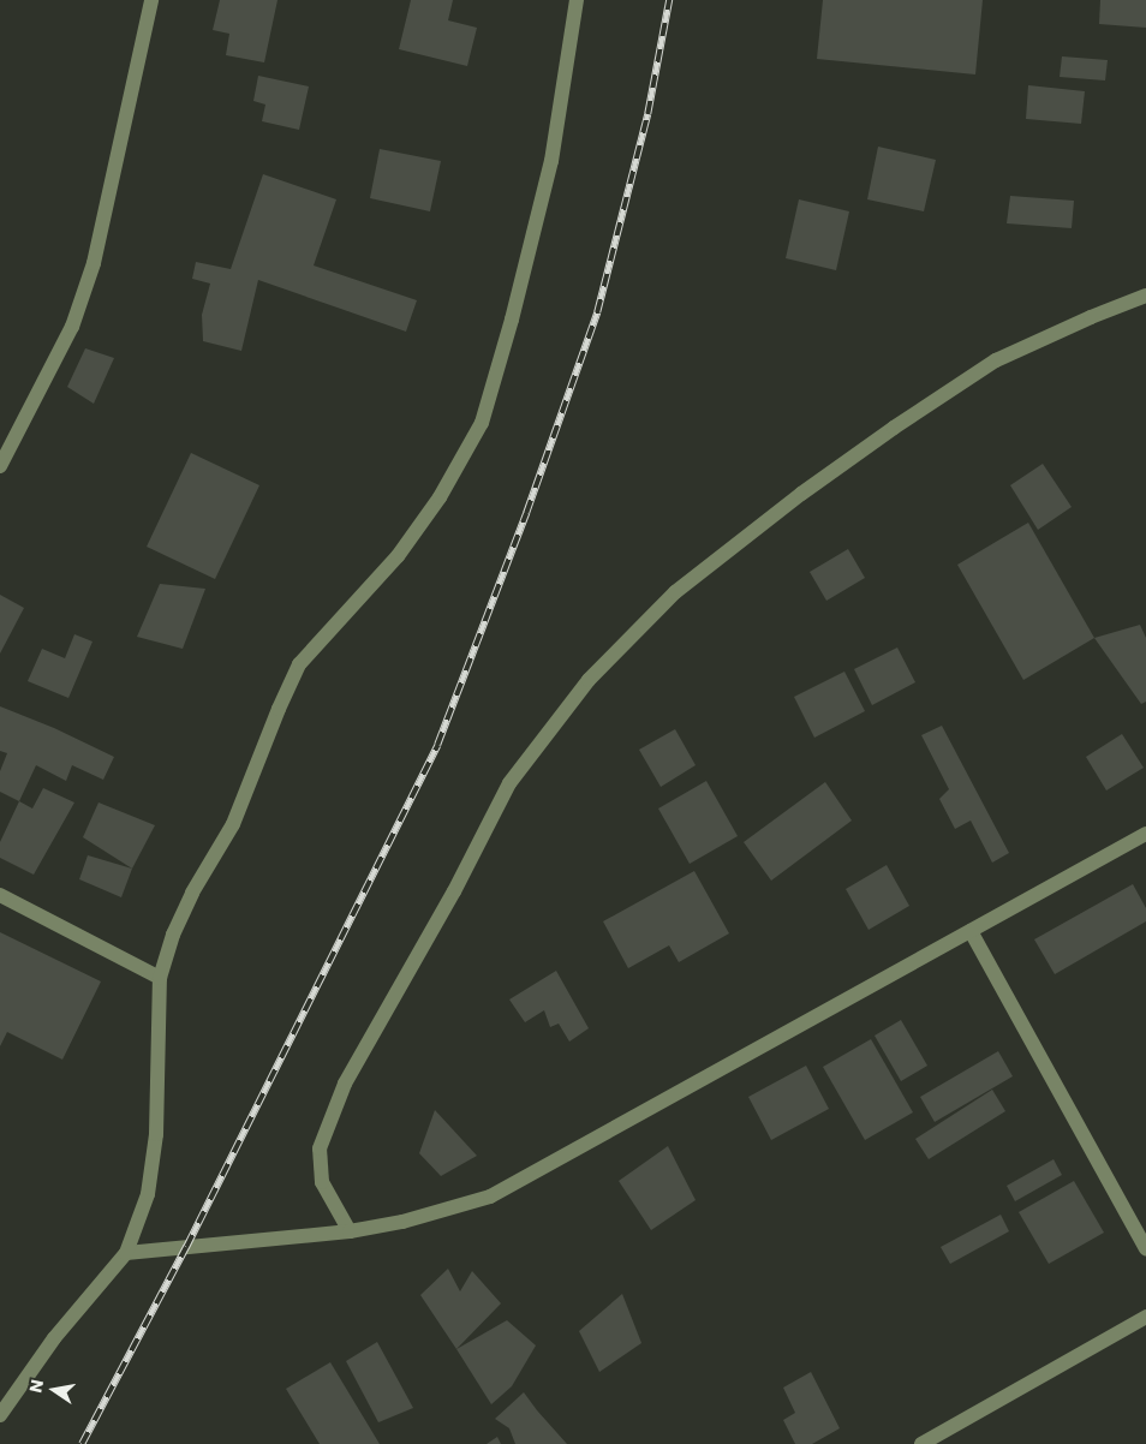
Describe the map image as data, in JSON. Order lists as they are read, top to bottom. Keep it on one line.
{"north":"left"}
